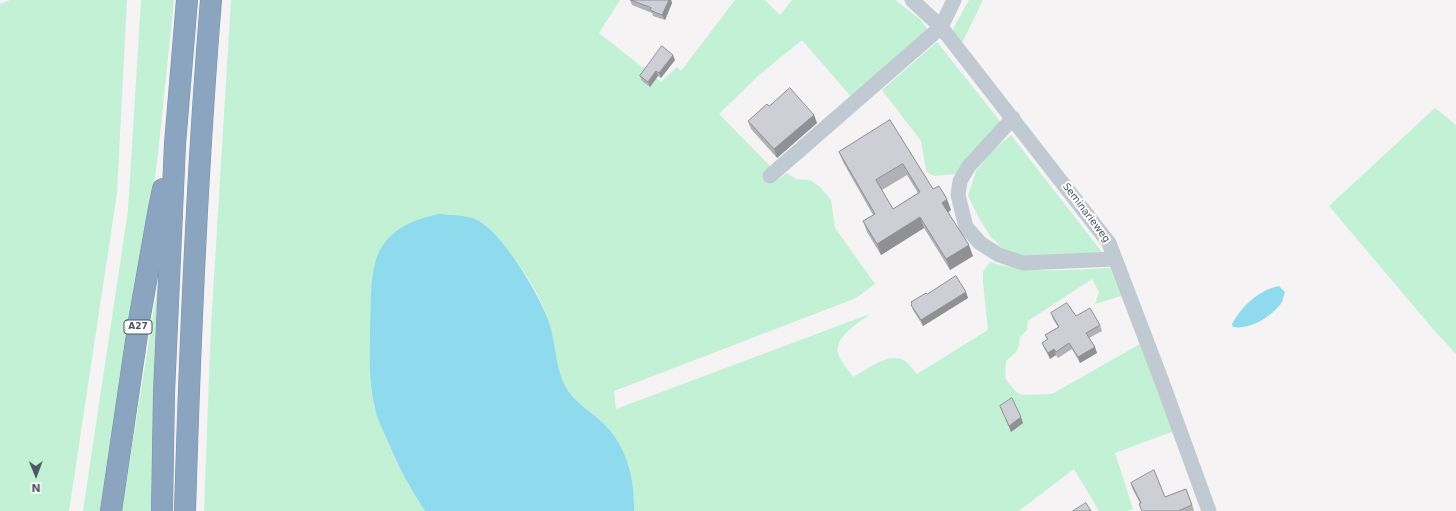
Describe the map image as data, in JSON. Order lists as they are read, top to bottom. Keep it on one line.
{"streets":{"highway":["A27"],"street":["Seminarieweg"]},"north":"bottom"}
